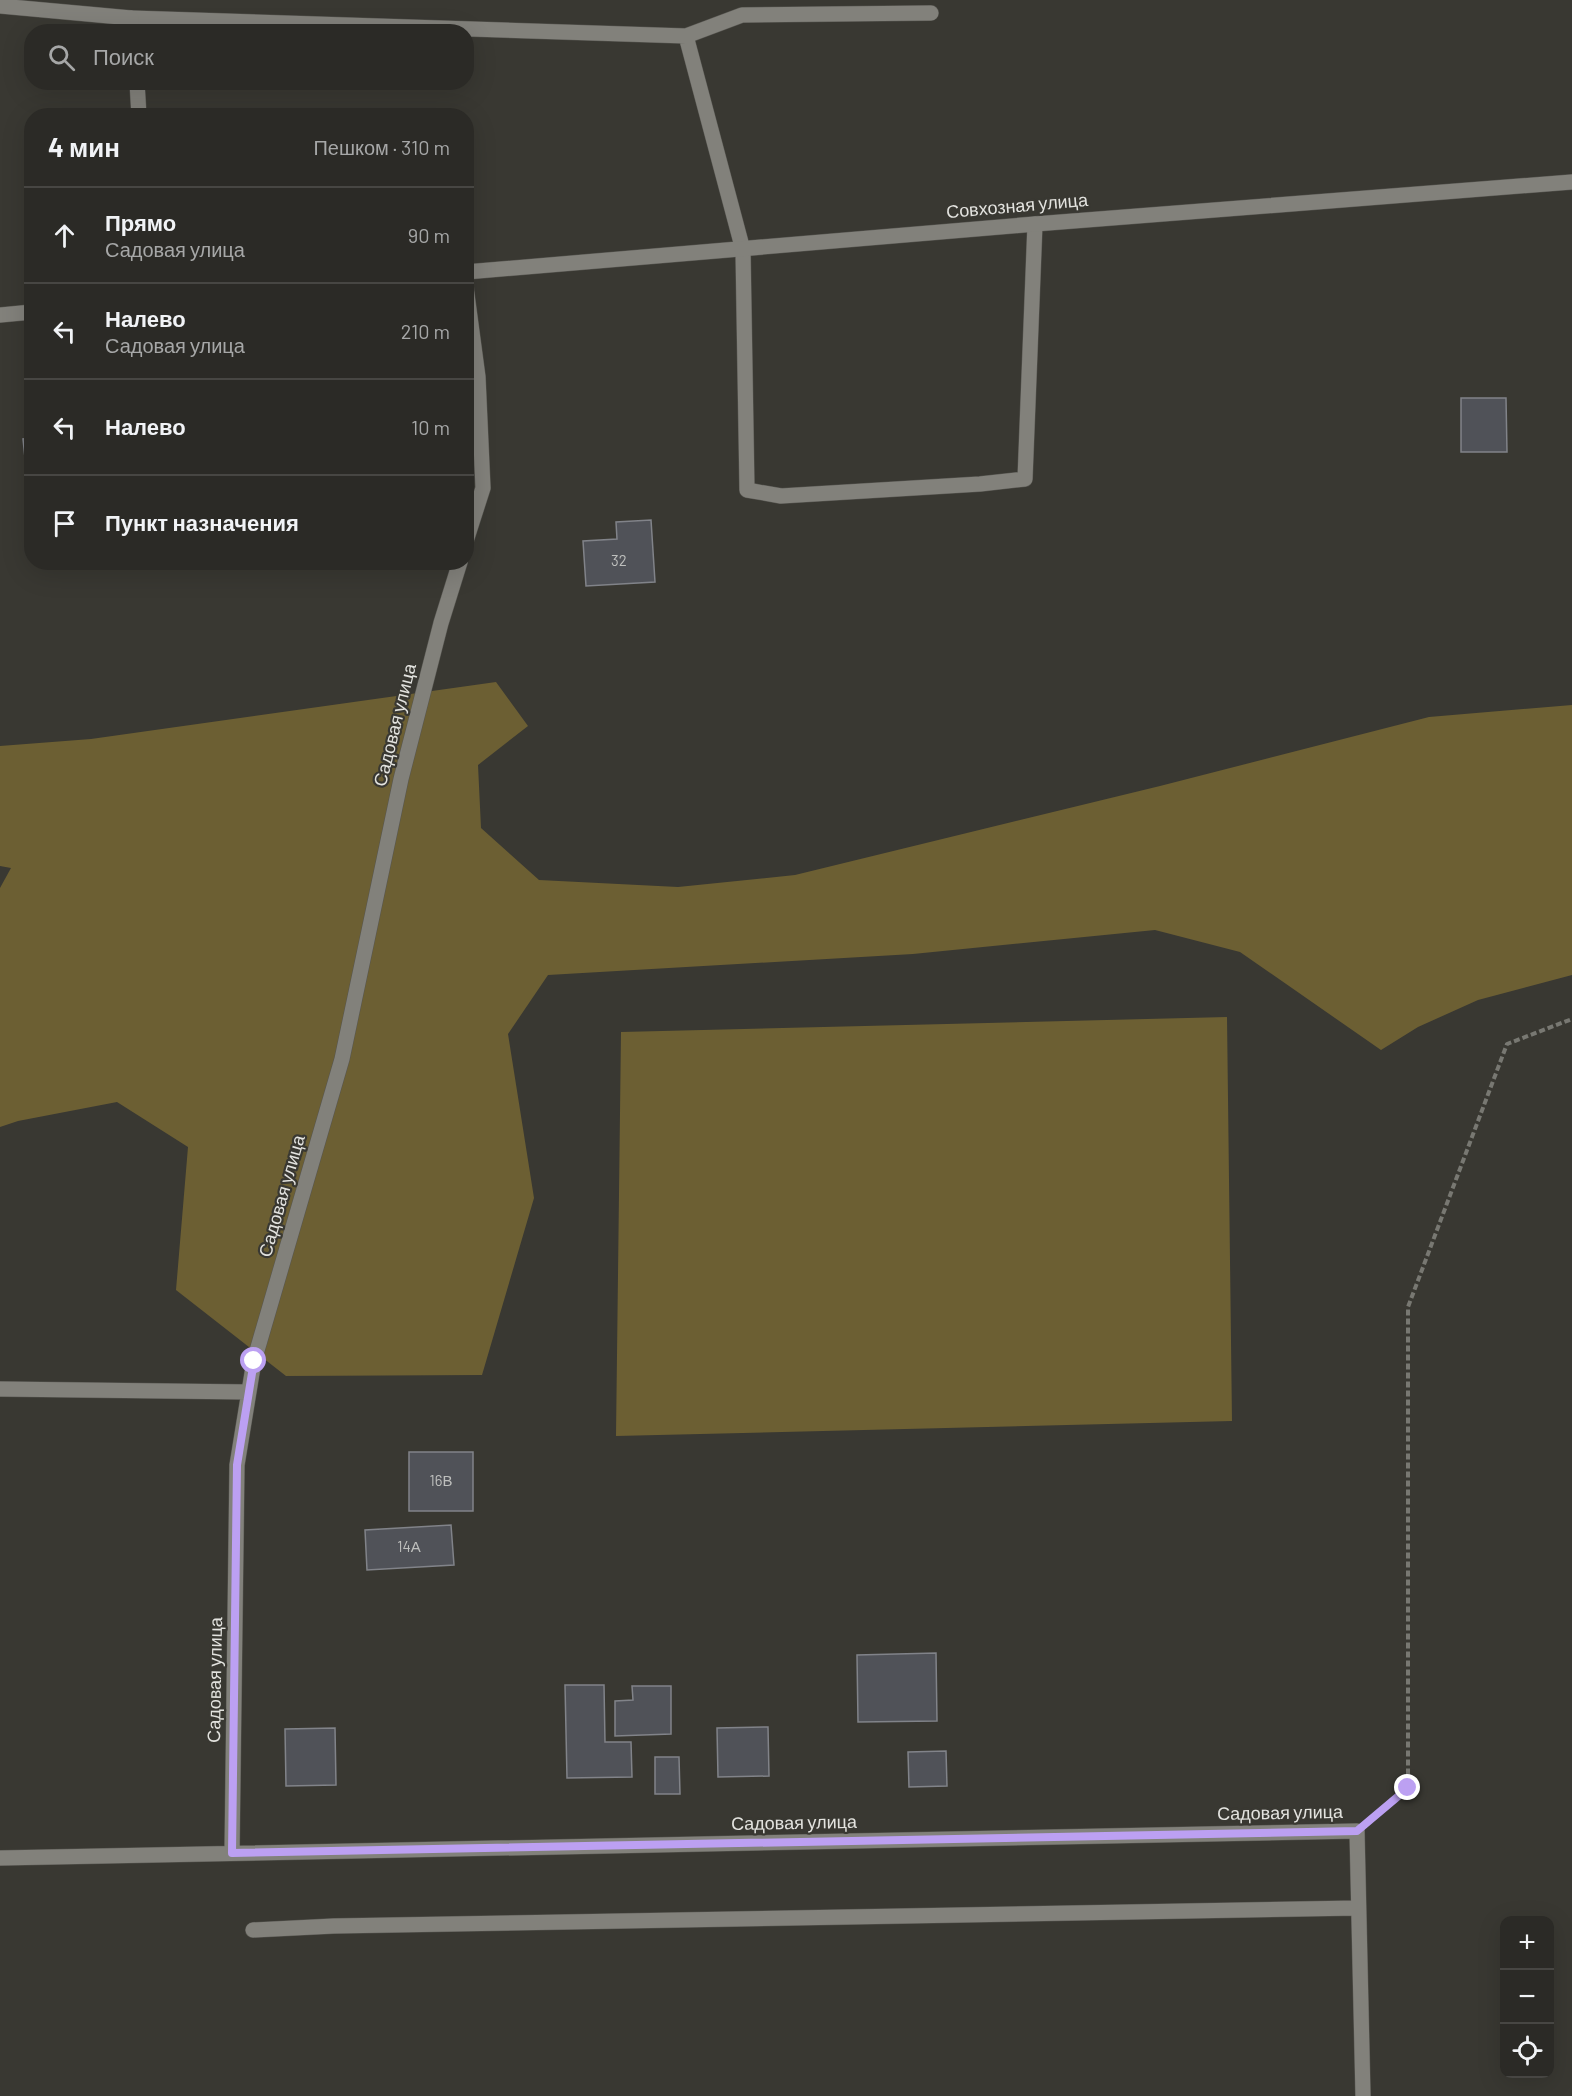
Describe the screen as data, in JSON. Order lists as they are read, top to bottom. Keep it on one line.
{"streets":{"street":["Совхозная улица","Садовая улица"]},"house_numbers":["32","16В","14А"],"page":{"search":"Поиск","heading":["4 мин","Пешком · 310 m"],"list":[["Прямо","Садовая улица","90 m"],["Налево","Садовая улица","210 m"],["Налево","10 m"],"Пункт назначения"],"map_buttons":["+","−"]}}
